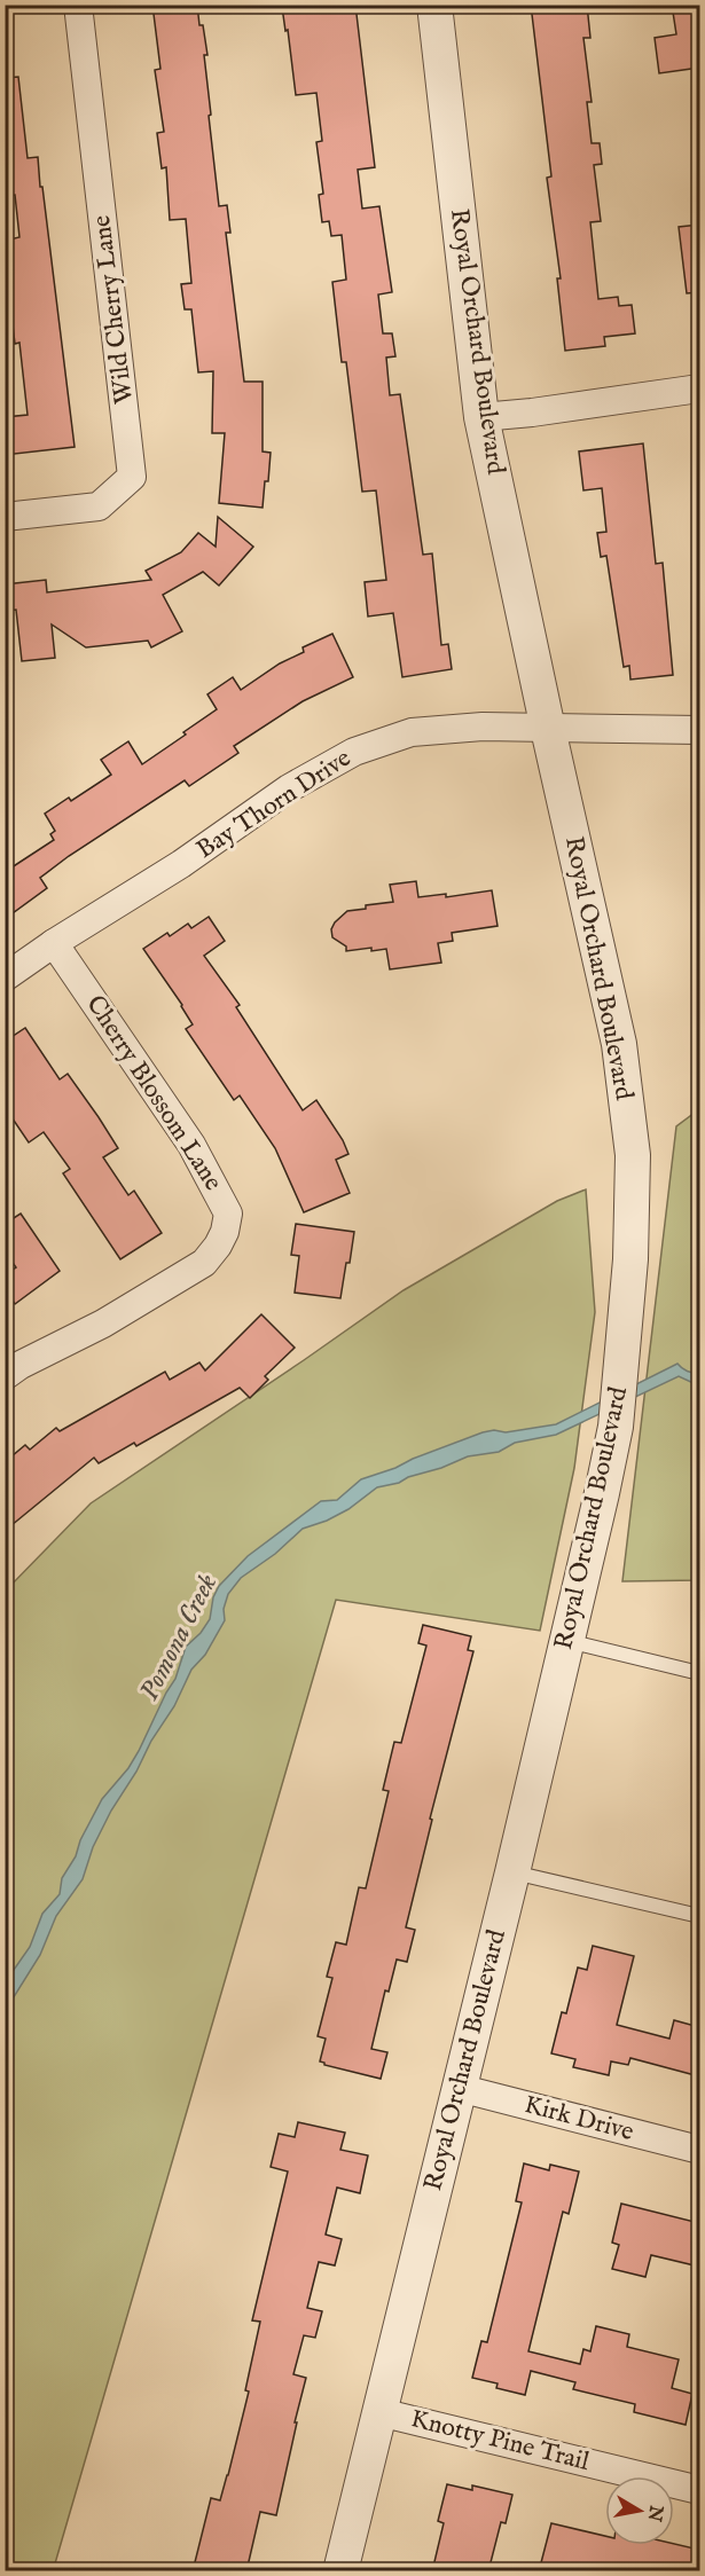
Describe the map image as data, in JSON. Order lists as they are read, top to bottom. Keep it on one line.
{"streets":{"street":["Wild Cherry Lane","Royal Orchard Boulevard","Bay Thorn Drive","Cherry Blossom Lane","Kirk Drive","Knotty Pine Trail"]},"crossings":[["Royal Orchard Boulevard","Bay Thorn Drive"],["Royal Orchard Boulevard","Kirk Drive"],["Royal Orchard Boulevard","Knotty Pine Trail"],["Bay Thorn Drive","Cherry Blossom Lane"]],"water":["Pomona Creek"],"north":"right"}
